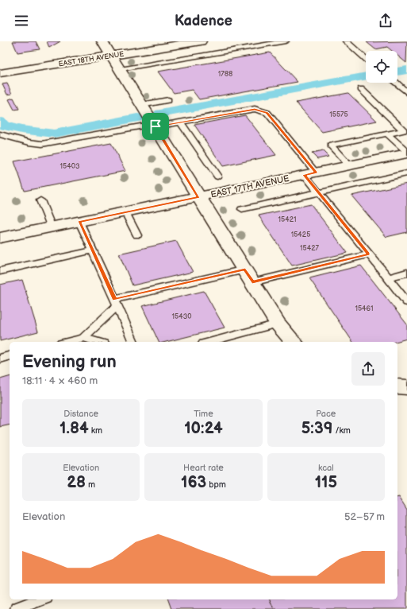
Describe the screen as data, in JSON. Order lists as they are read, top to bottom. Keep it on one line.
{"streets":{"street":["EAST 18TH AVENUE","EAST 17TH AVENUE"]},"house_numbers":["1788","15575","15403","15421","15425","15427","15461","15430"],"page":{"header":"Kadence","heading":["Evening run","18:11 · 4 × 460 m"],"stats":[["Distance","1.84 km"],["Time","10:24"],["Pace","5:39 /km"],["Elevation","28 m"],["Heart rate","163 bpm"],["kcal","115"]],"chart":["Elevation","52–57 m"]}}
